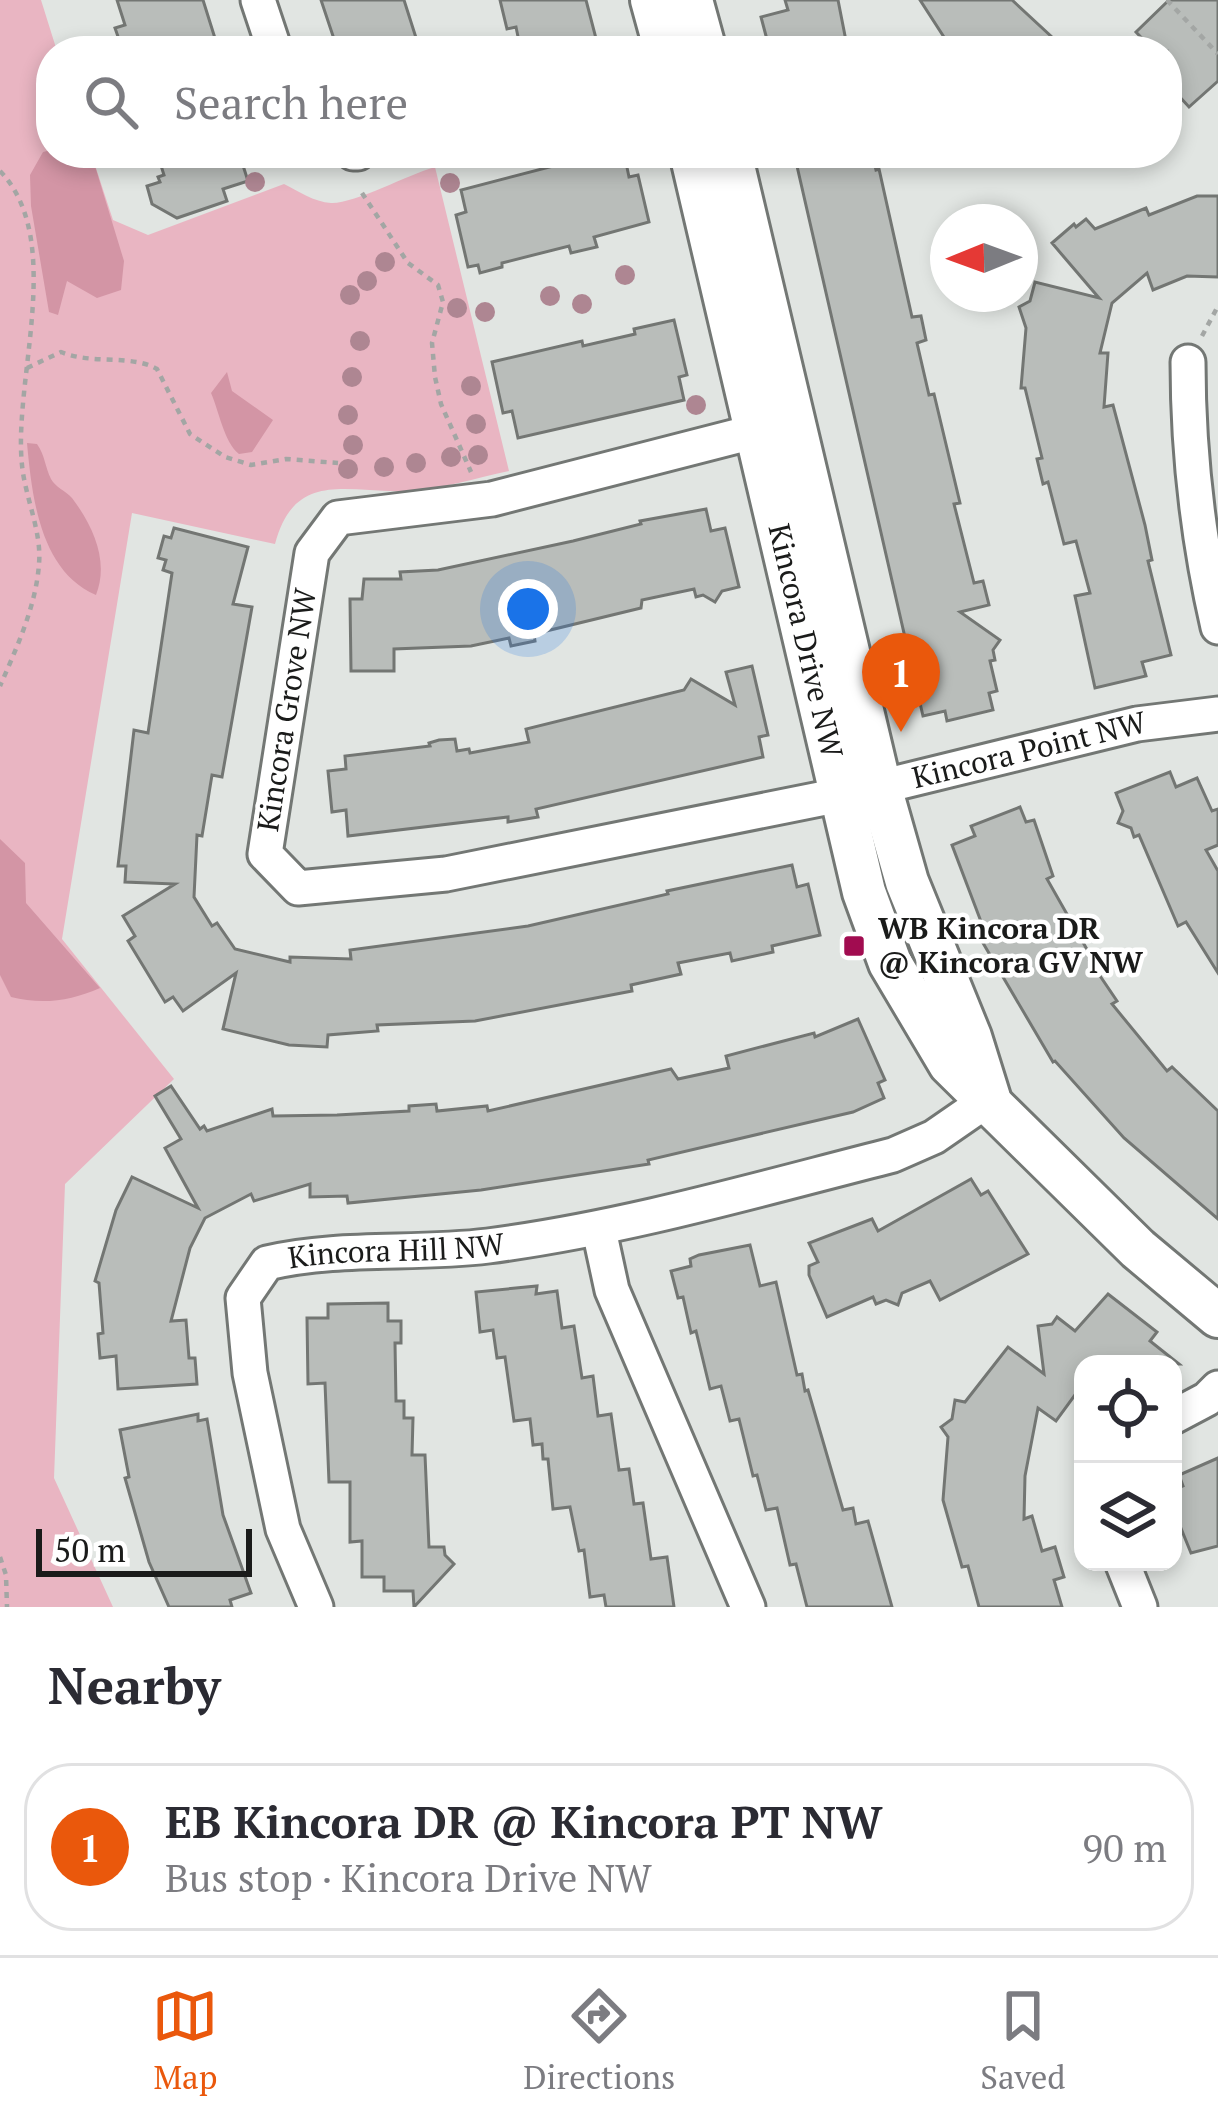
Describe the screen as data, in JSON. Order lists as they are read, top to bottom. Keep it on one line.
{"streets":{"street":["Kincora Drive NW","Kincora Grove NW","Kincora Point NW","Kincora Hill NW"]},"crossings":[["Kincora Drive NW","Kincora Grove NW"],["Kincora Drive NW","Kincora Point NW"],["Kincora Drive NW","Kincora Hill NW"],["Kincora Grove NW","Kincora Point NW"]],"places":{"transit":["WB Kincora DR @ Kincora GV NW"]},"scale_bar":"50 m","north":"left","page":{"search":"Search here","pins":"1","scale":"50 m","heading":"Nearby","list":[{"mark":"1","name":"EB Kincora DR @ Kincora PT NW","note":"Bus stop · Kincora Drive NW","value":"90 m"}],"nav":["Map","Directions","Saved"]}}
